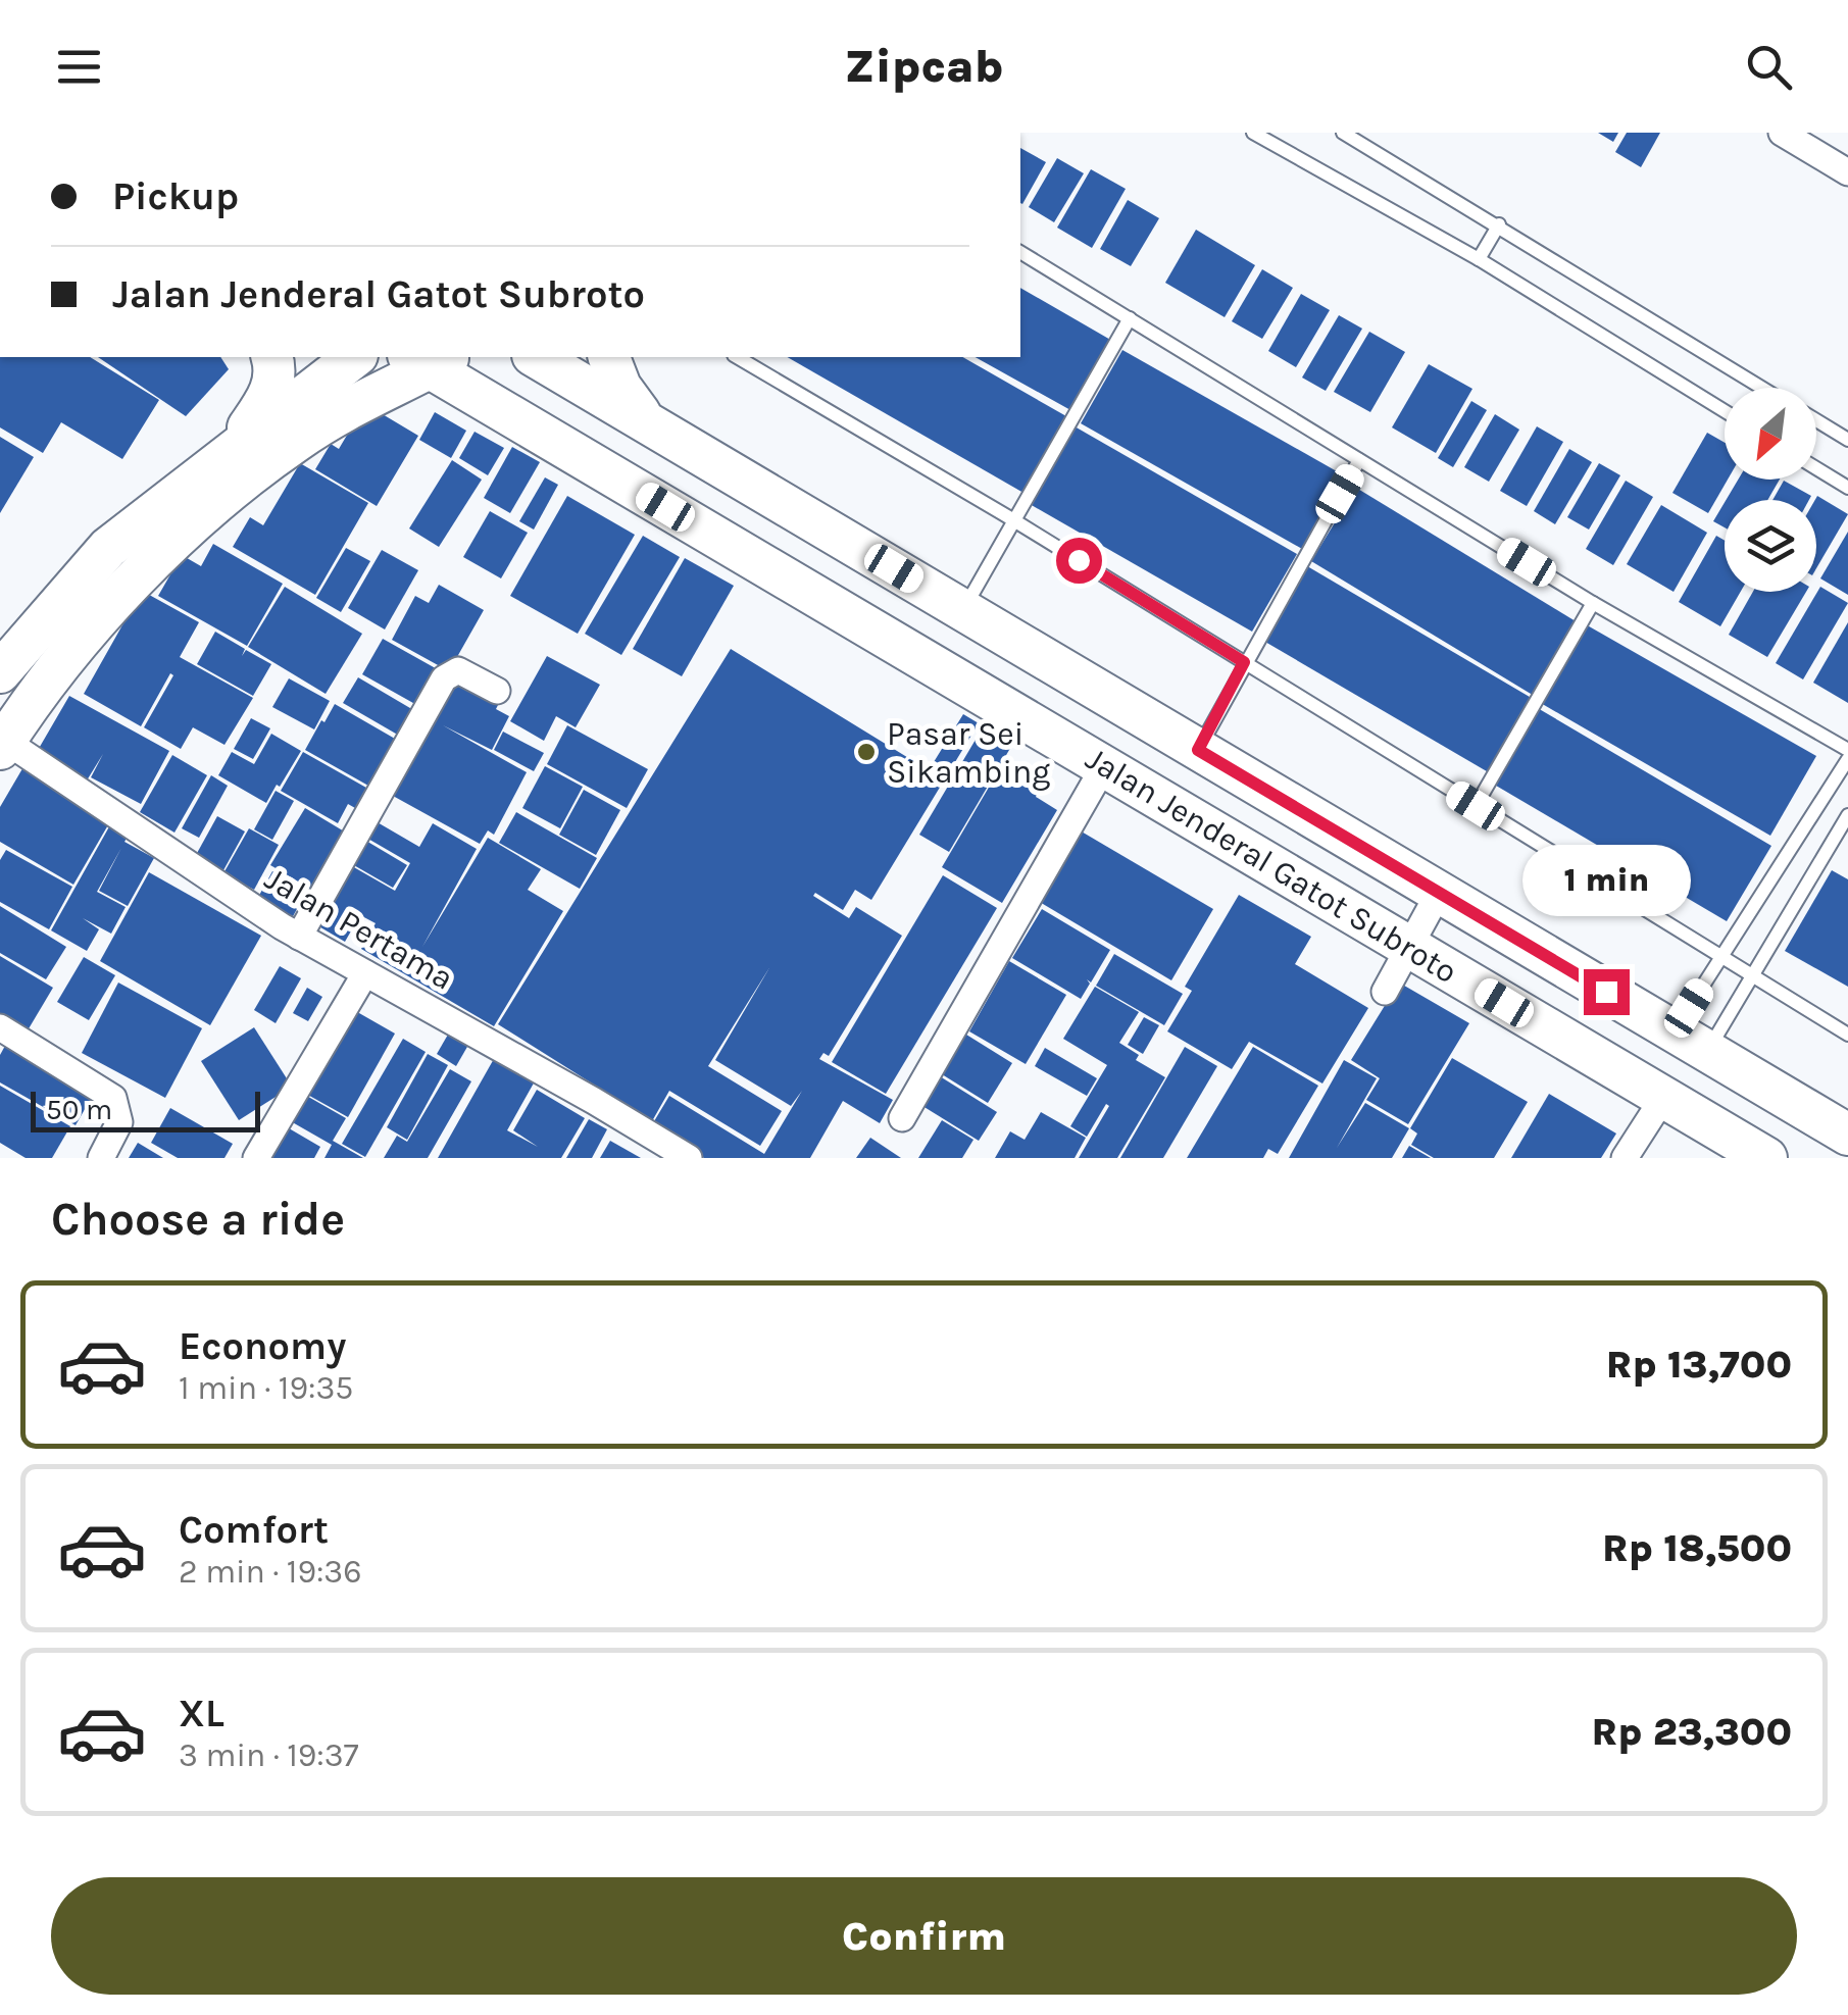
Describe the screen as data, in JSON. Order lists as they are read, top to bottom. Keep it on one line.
{"streets":{"main road":["Jalan Jenderal Gatot Subroto"],"street":["Jalan Pertama"]},"places":["Pasar Sei Sikambing"],"scale_bar":"50 m","north":"bottom left","page":{"header":"Zipcab","banner":["Pickup","Jalan Jenderal Gatot Subroto"],"bubble":"1 min","scale":"50 m","heading":"Choose a ride","list":[{"name":"Economy","note":"1 min · 19:35","value":"Rp 13,700"},{"name":"Comfort","note":"2 min · 19:36","value":"Rp 18,500"},{"name":"XL","note":"3 min · 19:37","value":"Rp 23,300"}],"buttons":"Confirm"}}
